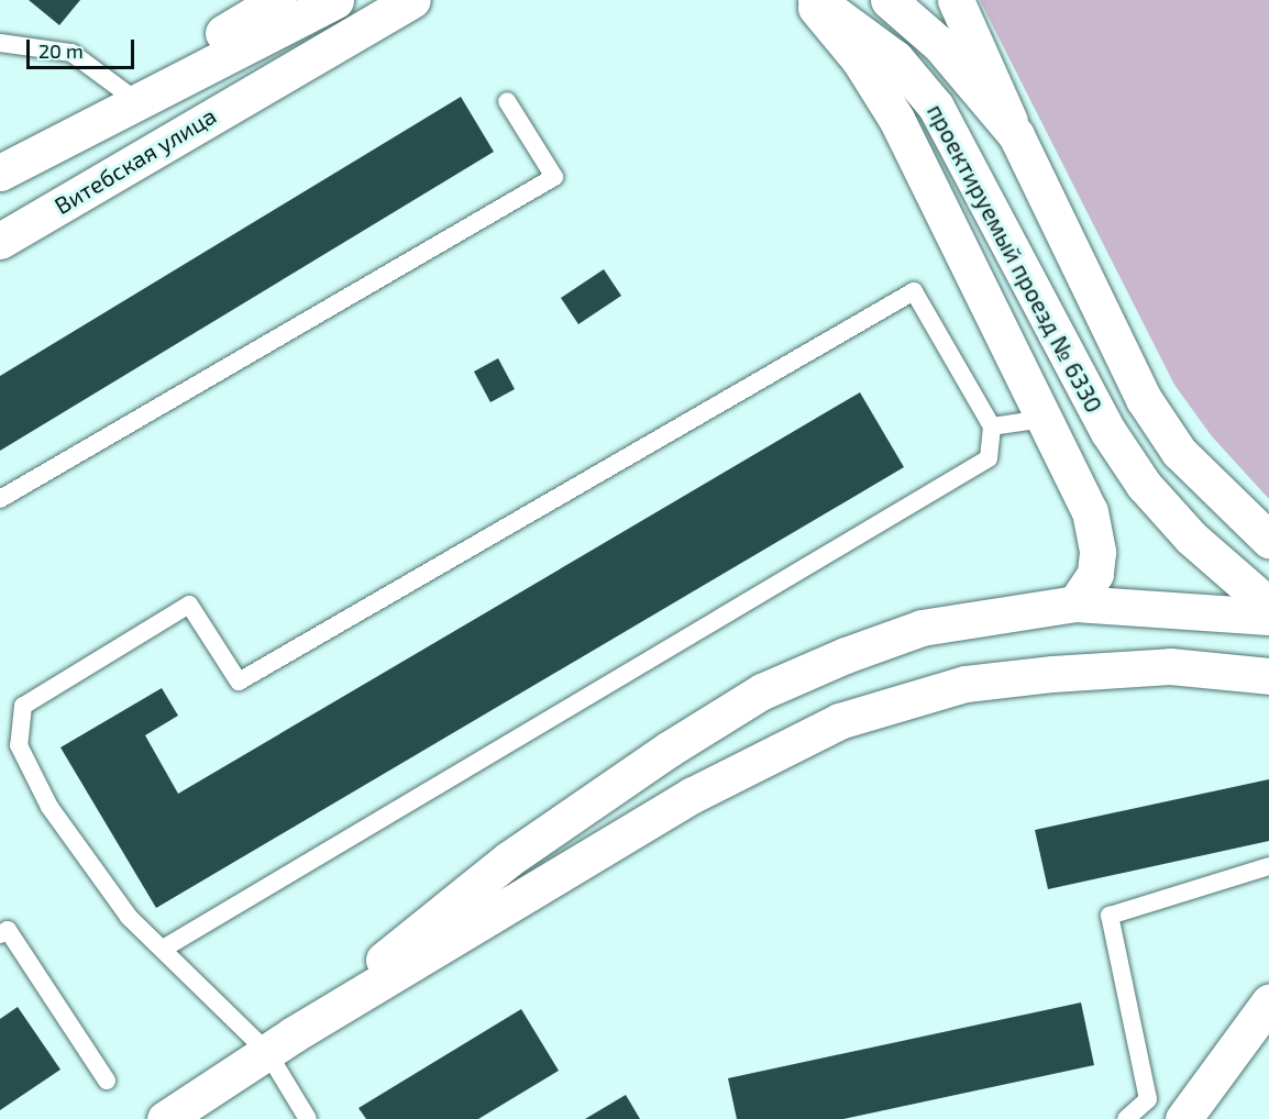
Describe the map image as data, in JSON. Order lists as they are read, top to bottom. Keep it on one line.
{"streets":{"street":["Витебская улица","проектируемый проезд № 6330"]},"scale_bar":"20 m"}
